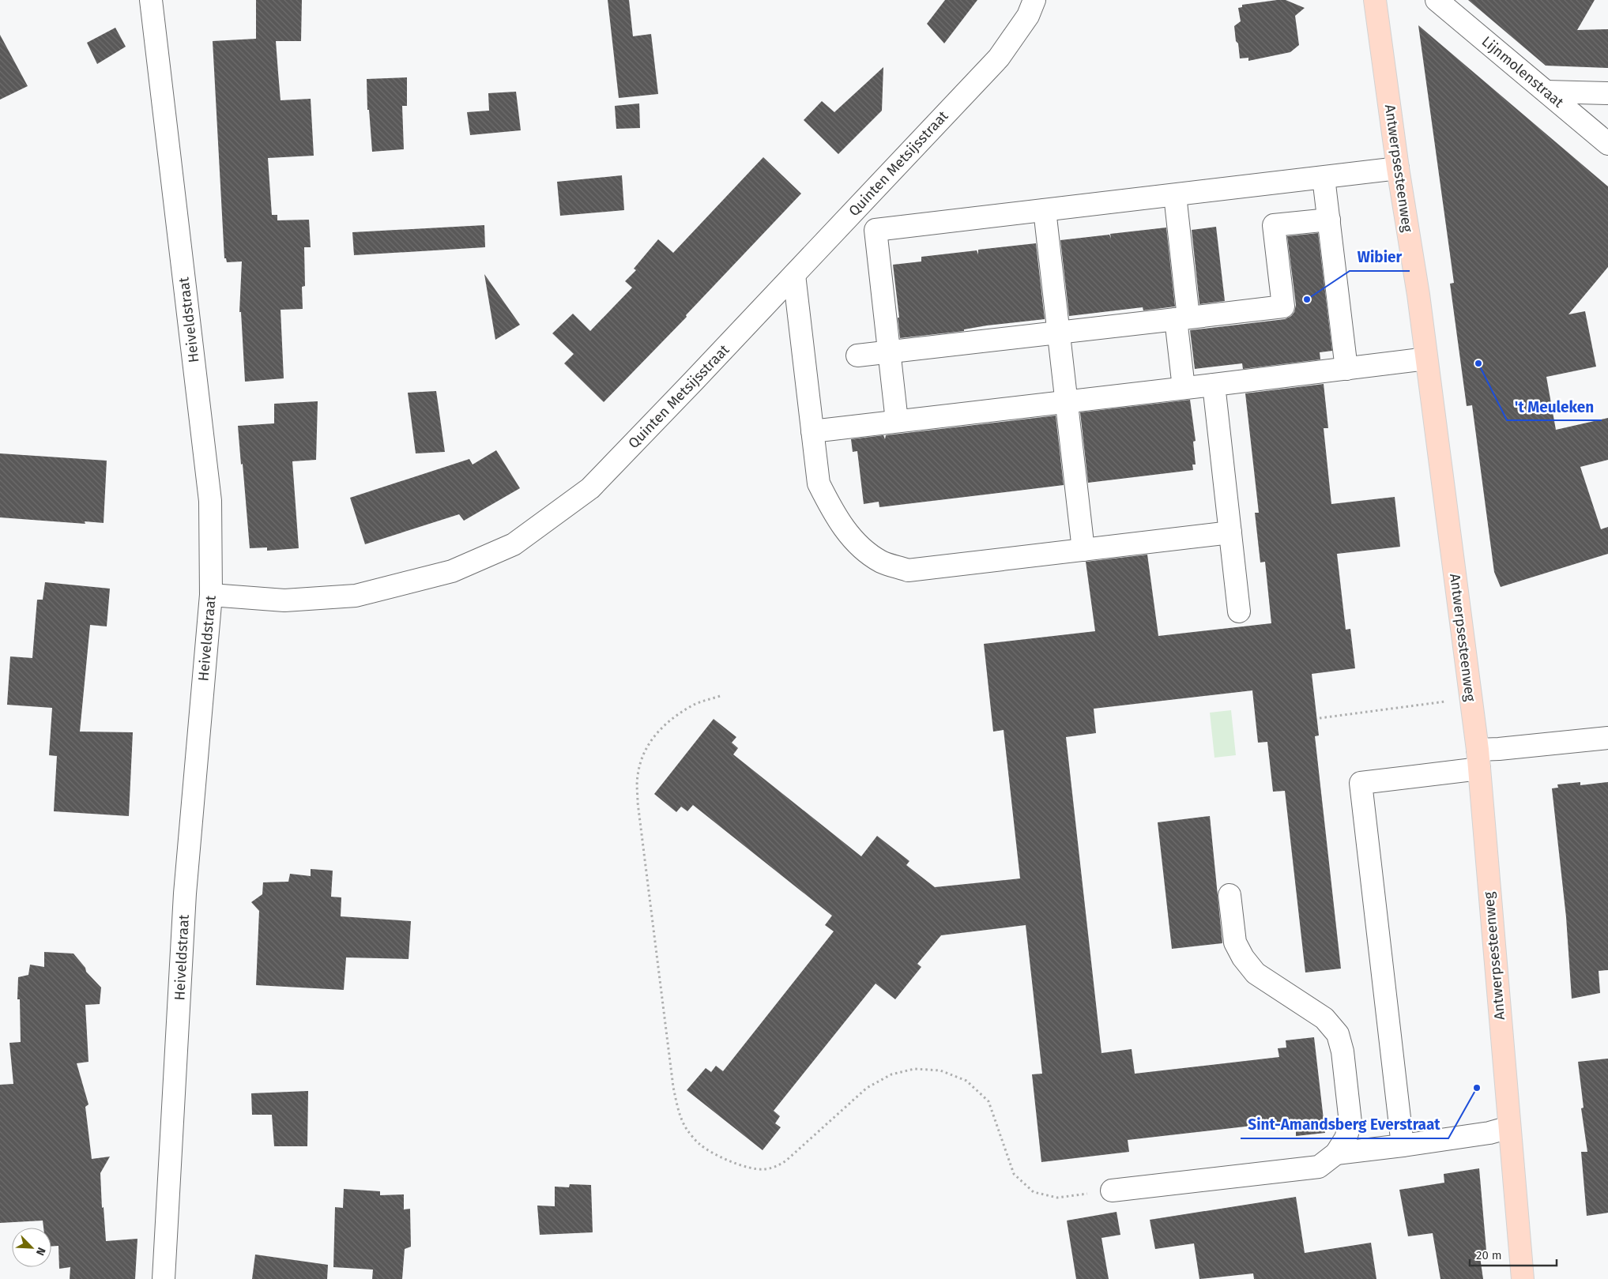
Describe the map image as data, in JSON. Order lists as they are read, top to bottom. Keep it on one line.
{"streets":{"main road":["Antwerpsesteenweg"],"street":["Lijnmolenstraat","Quinten Metsijsstraat","Heiveldstraat"]},"crossings":[["Quinten Metsijsstraat","Heiveldstraat"]],"places":["Wibier","'t Meuleken","Sint-Amandsberg Everstraat"],"scale_bar":"20 m","north":"bottom right"}
